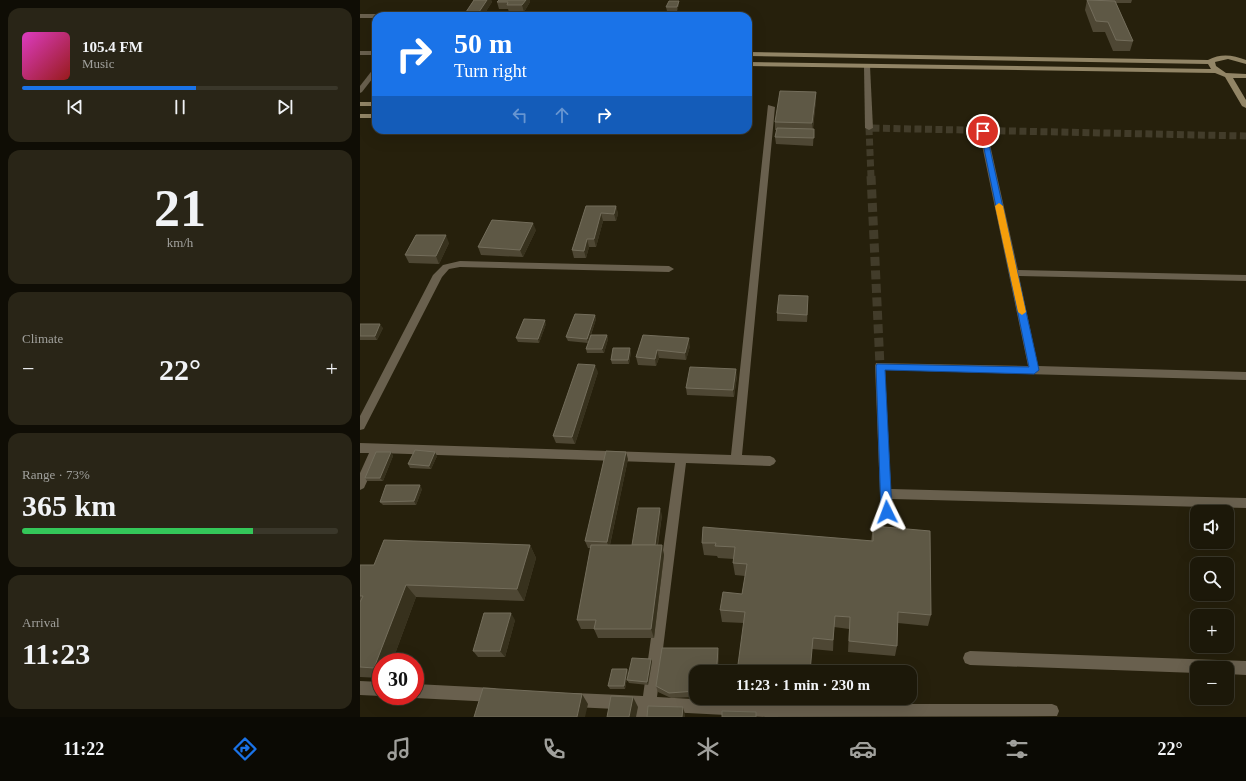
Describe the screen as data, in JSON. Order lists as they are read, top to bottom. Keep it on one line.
{"page":{"turn":["50 m","Turn right"],"song":["105.4 FM","Music"],"tile":[["21","km/h"],"Climate",["Range · 73%","365 km"],["Arrival","11:23"]],"heat":["−","22°","+"],"map_buttons":["+","−"],"limit":"30","trip":"11:23 · 1 min · 230 m","tabs":["11:22","22°"]}}
